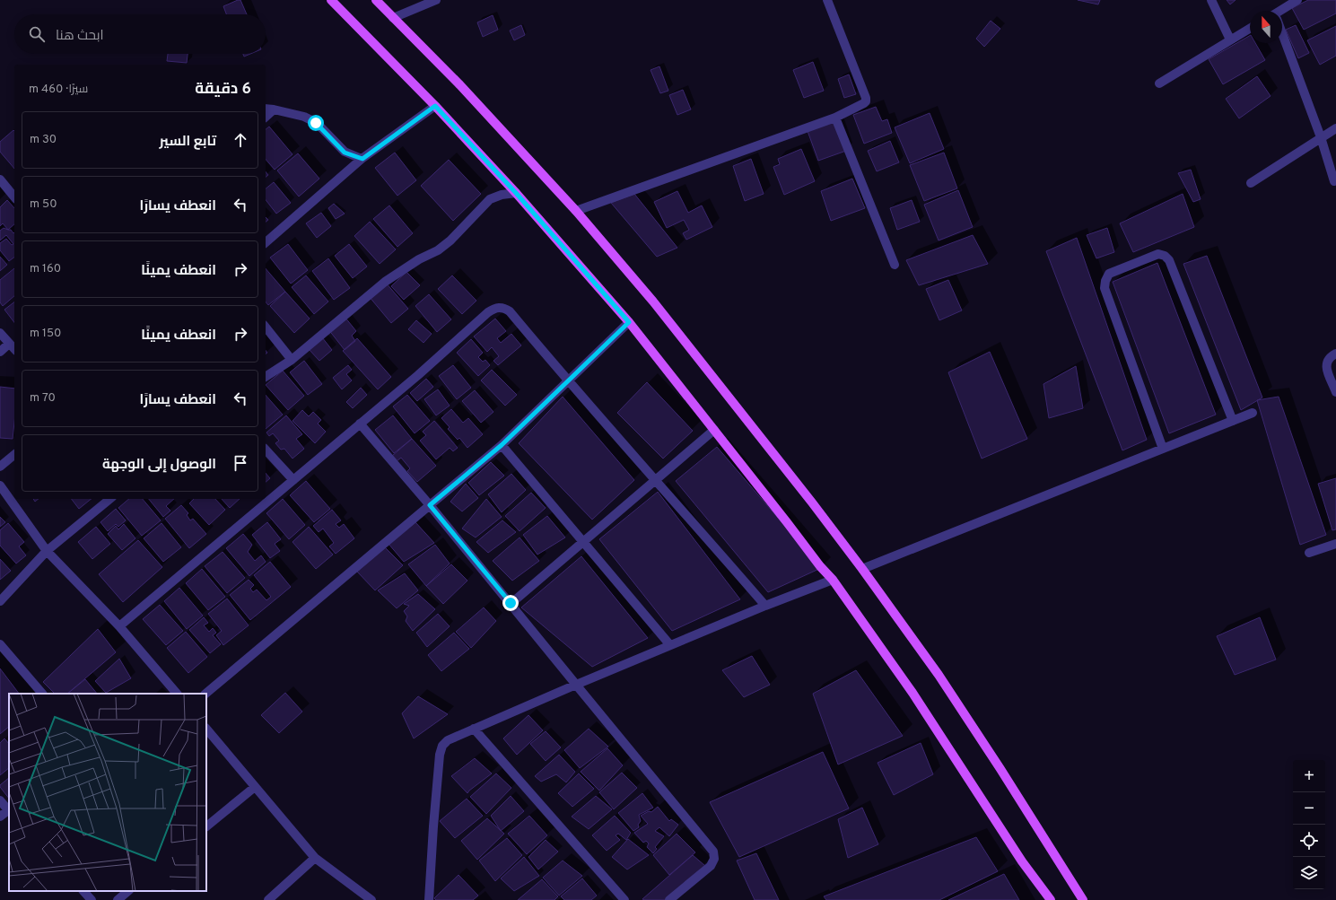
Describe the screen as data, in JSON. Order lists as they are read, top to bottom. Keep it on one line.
{"north":"top","page":{"search":"ابحث هنا","heading":["6 دقيقة","سيرًا · 460 m"],"list":[["تابع السير","30 m"],["انعطف يسارًا","50 m"],["انعطف يمينًا","160 m"],["انعطف يمينًا","150 m"],["انعطف يسارًا","70 m"],"الوصول إلى الوجهة"],"map_buttons":["+","−"]}}
